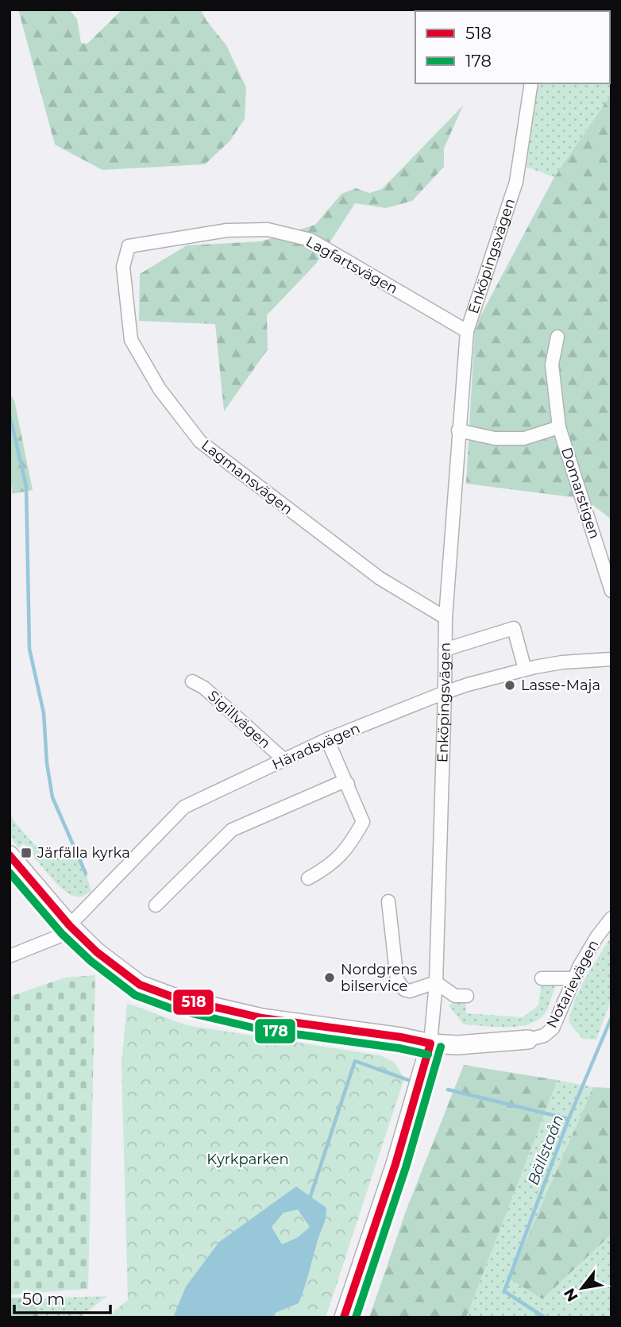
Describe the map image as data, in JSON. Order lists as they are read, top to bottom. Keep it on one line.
{"streets":{"street":["Enköpingsvägen","Lagfartsvägen","Lagmansvägen","Domarstigen","Sigillvägen","Häradsvägen","Notarievägen"]},"crossings":[["Enköpingsvägen","Lagfartsvägen"],["Enköpingsvägen","Lagmansvägen"],["Enköpingsvägen","Häradsvägen"],["Lagfartsvägen","Lagmansvägen"],["Sigillvägen","Häradsvägen"]],"water":["Bällstaån"],"parks":["Kyrkparken"],"places":{"other":["Lasse-Maja","Nordgrens bilservice"],"transit":["Järfälla kyrka"]},"lines":["transit line 518","transit line 178"],"legend":["518","178"],"scale_bar":"50 m","north":"bottom left"}
